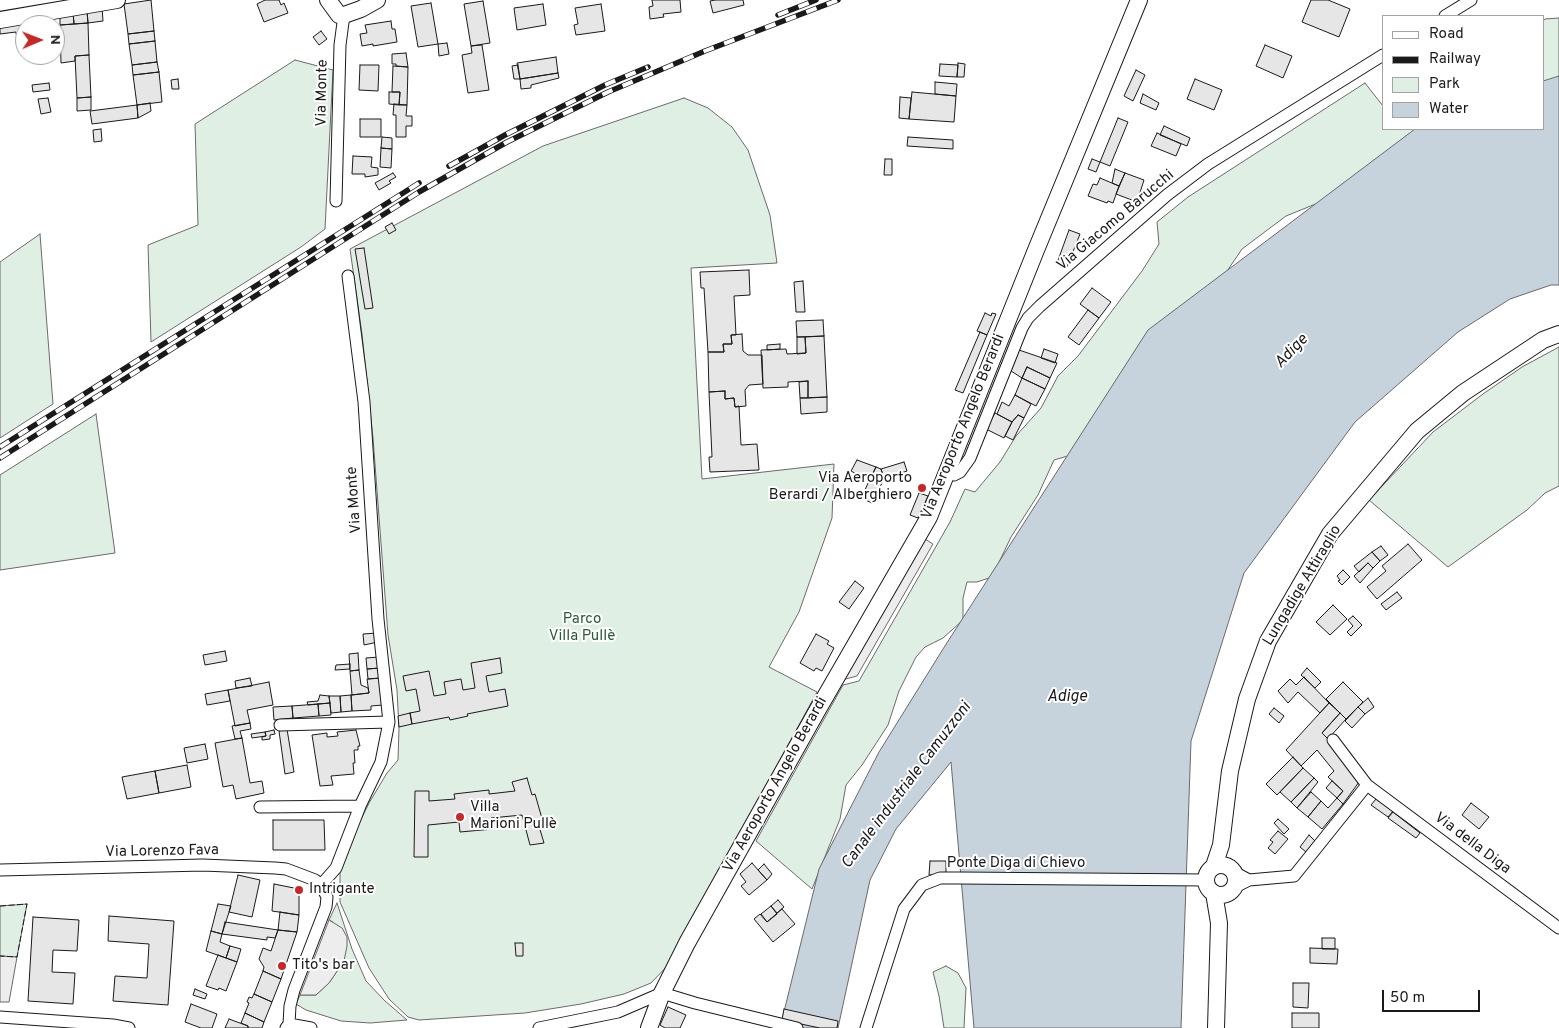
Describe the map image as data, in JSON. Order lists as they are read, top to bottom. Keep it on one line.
{"streets":{"street":["Via Monte","Via Giacomo Barucchi","Via Aeroporto Angelo Berardi","Lungadige Attiraglio","Via della Diga","Via Lorenzo Fava","Ponte Diga di Chievo"]},"crossings":[["Via Monte","Via Lorenzo Fava"],["Via Giacomo Barucchi","Via Aeroporto Angelo Berardi"],["Lungadige Attiraglio","Ponte Diga di Chievo"]],"water":["Adige","Canale industriale Camuzzoni"],"parks":["Parco Villa Pullè"],"places":["Via Aeroporto Berardi / Alberghiero","Villa Marioni Pullè","Intrigante","Tito's bar"],"legend":["Road","Railway","Park","Water"],"scale_bar":"50 m","north":"right"}
